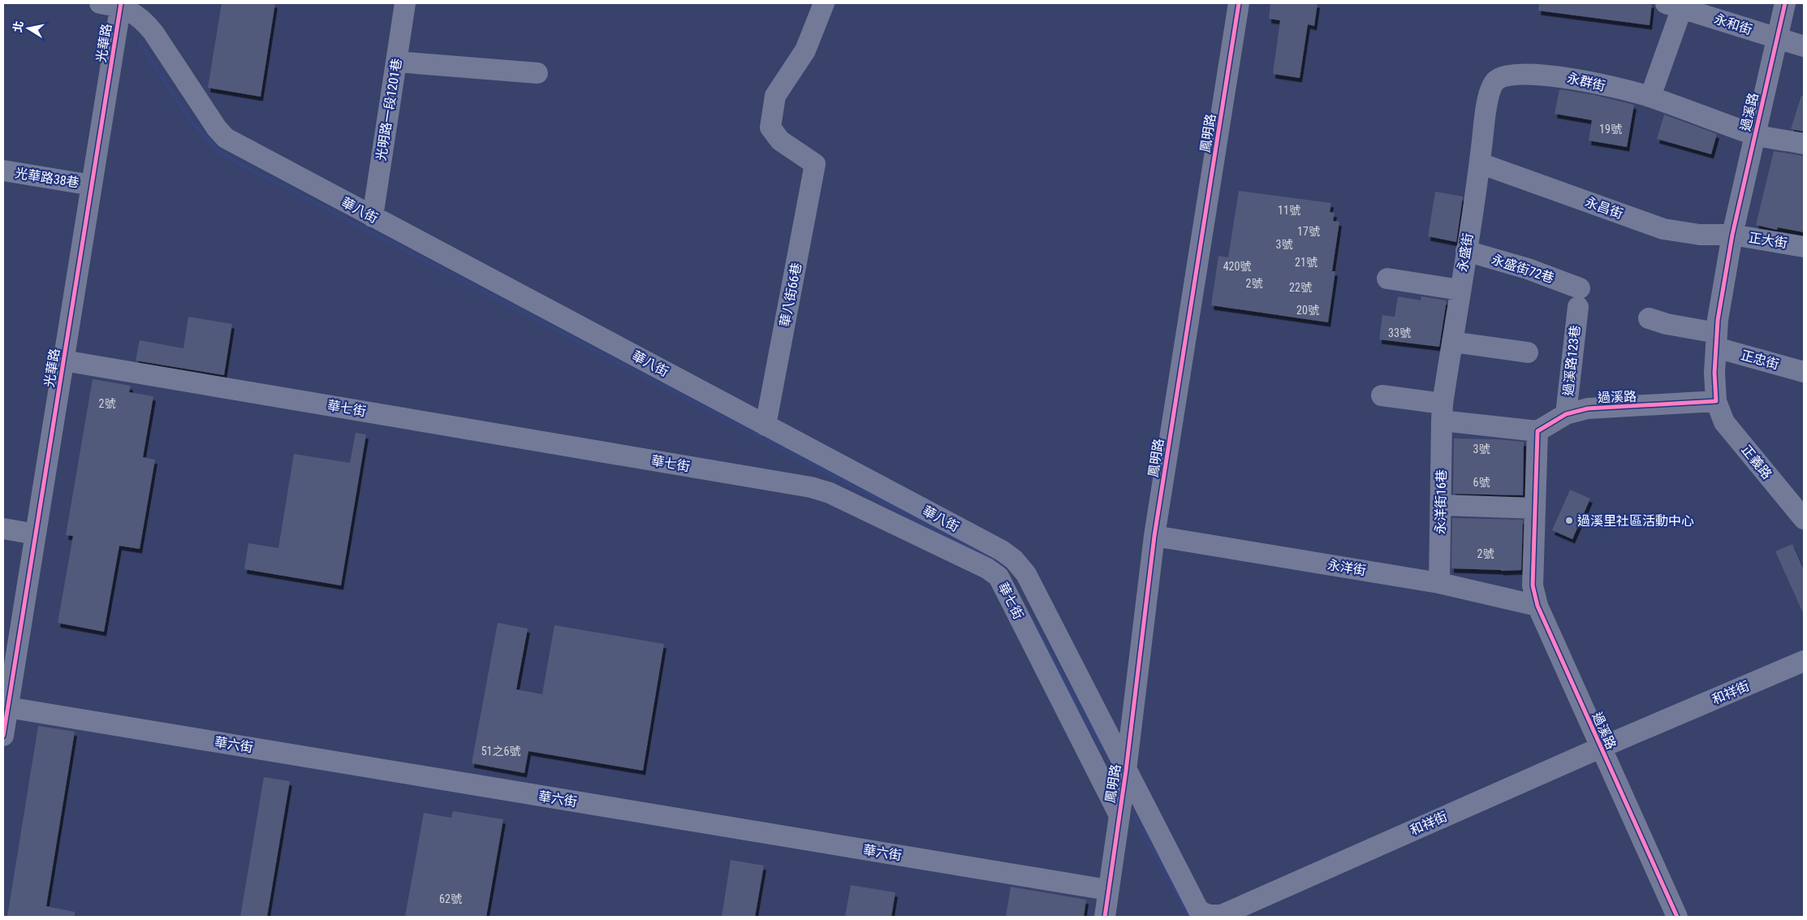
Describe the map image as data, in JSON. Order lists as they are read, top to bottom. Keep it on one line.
{"streets":{"street":["永和街","光華路","永群街","光明路一段1201巷","過溪路","鳳明路","光華路38巷","永昌街","華八街","正大街","永盛街","永盛街72巷","華八街66巷","正忠街","過溪路123巷","華七街","正義路","永洋街16巷","永洋街","和祥街","華六街"]},"crossings":[["永和街","過溪路"],["光華路","光華路38巷"],["光華路","華八街"],["光華路","華七街"],["光華路","華六街"],["永群街","過溪路"],["永群街","永昌街"],["永群街","永盛街"],["光明路一段1201巷","華八街"],["過溪路","永昌街"],["過溪路","正大街"],["過溪路","正忠街"],["過溪路","過溪路123巷"],["過溪路","正義路"],["過溪路","永洋街"],["過溪路","和祥街"],["鳳明路","華八街"],["鳳明路","華七街"],["鳳明路","永洋街"],["鳳明路","和祥街"],["鳳明路","華六街"],["永昌街","正大街"],["永昌街","永盛街"],["華八街","華八街66巷"],["華八街","和祥街"],["永盛街","永盛街72巷"],["永盛街","永洋街16巷"],["永盛街72巷","過溪路123巷"],["永洋街16巷","永洋街"]],"places":["過溪里社區活動中心"],"house_numbers":["19號","11號","17號","3號","21號","420號","2號","22號","20號","33號","2號","3號","6號","2號","51之6號","62號"],"north":"left"}
